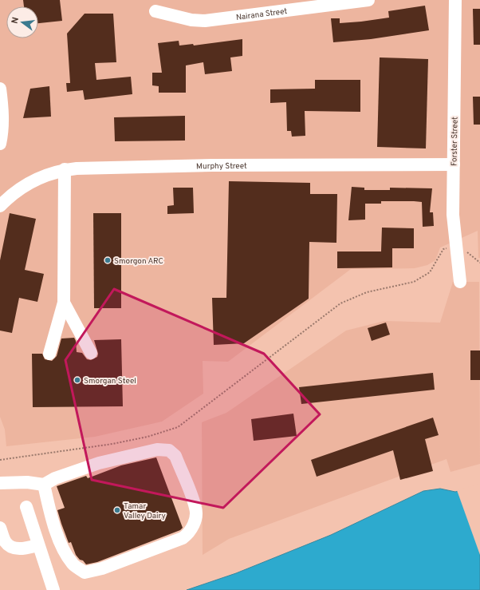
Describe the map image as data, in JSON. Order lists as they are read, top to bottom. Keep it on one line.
{"streets":{"street":["Nairana Street","Forster Street","Murphy Street"]},"crossings":[["Forster Street","Murphy Street"]],"places":["Smorgon ARC","Smorgan Steel","Tamar Valley Dairy"],"north":"left"}
